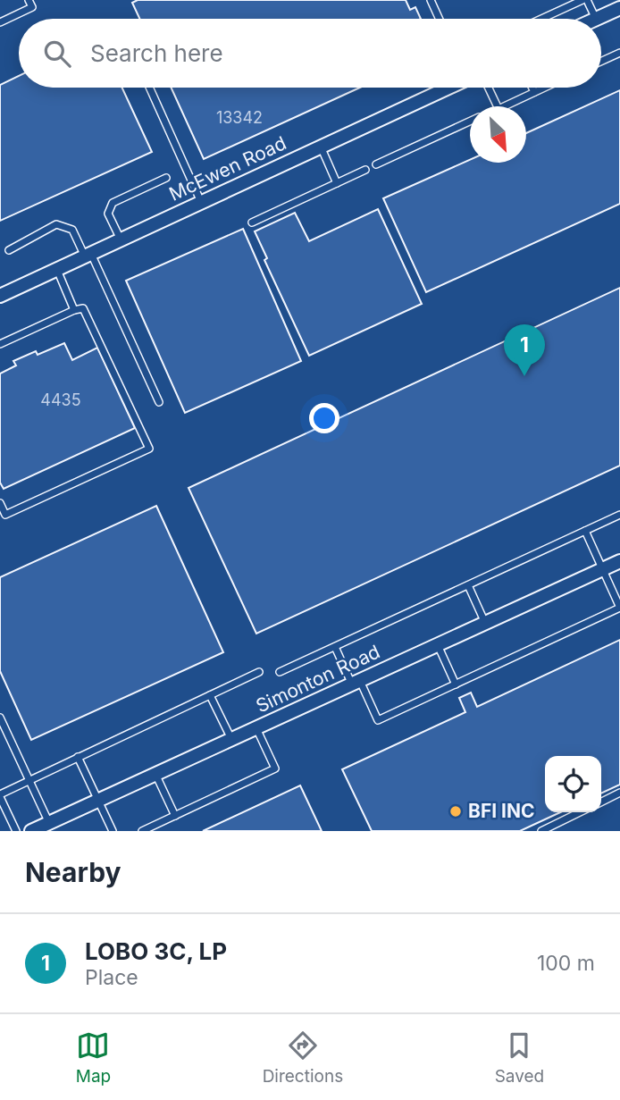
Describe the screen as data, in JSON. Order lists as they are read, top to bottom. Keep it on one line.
{"streets":{"street":["McEwen Road","Simonton Road"]},"places":["BFI INC"],"house_numbers":["13342","4435"],"north":"bottom right","page":{"search":"Search here","pins":"1","heading":"Nearby","list":[{"mark":"1","name":"LOBO 3C, LP","note":"Place","value":"100 m"}],"nav":["Map","Directions","Saved"]}}
